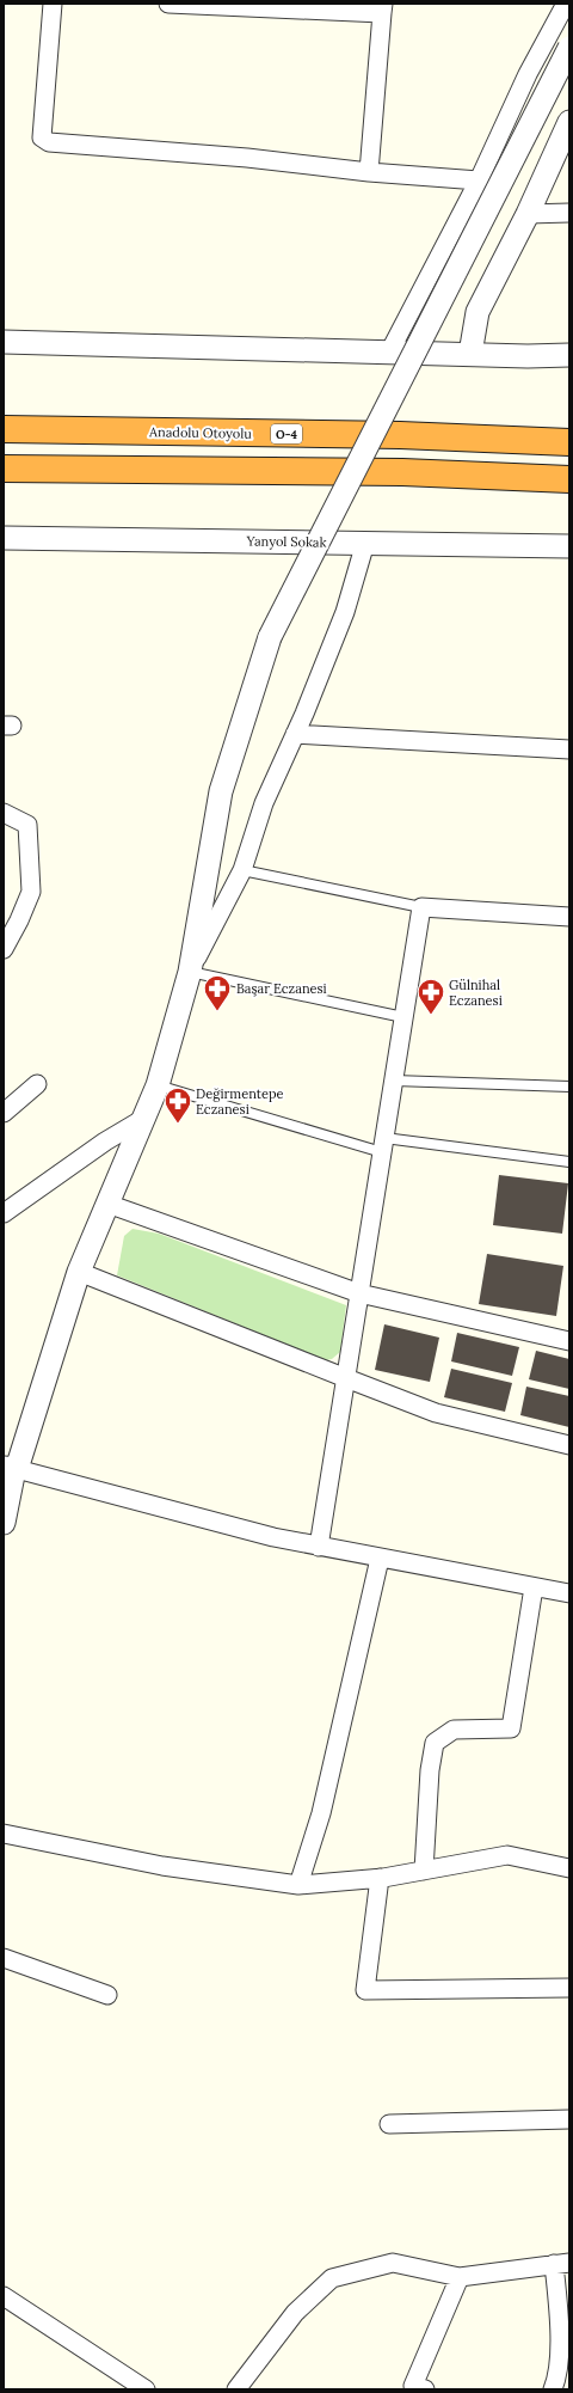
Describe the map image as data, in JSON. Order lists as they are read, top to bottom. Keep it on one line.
{"streets":{"highway":["Anadolu Otoyolu","O-4"],"street":["Yanyol Sokak"]},"places":{"pharmacy":["Başar Eczanesi","Gülnihal Eczanesi","Değirmentepe Eczanesi"]}}
